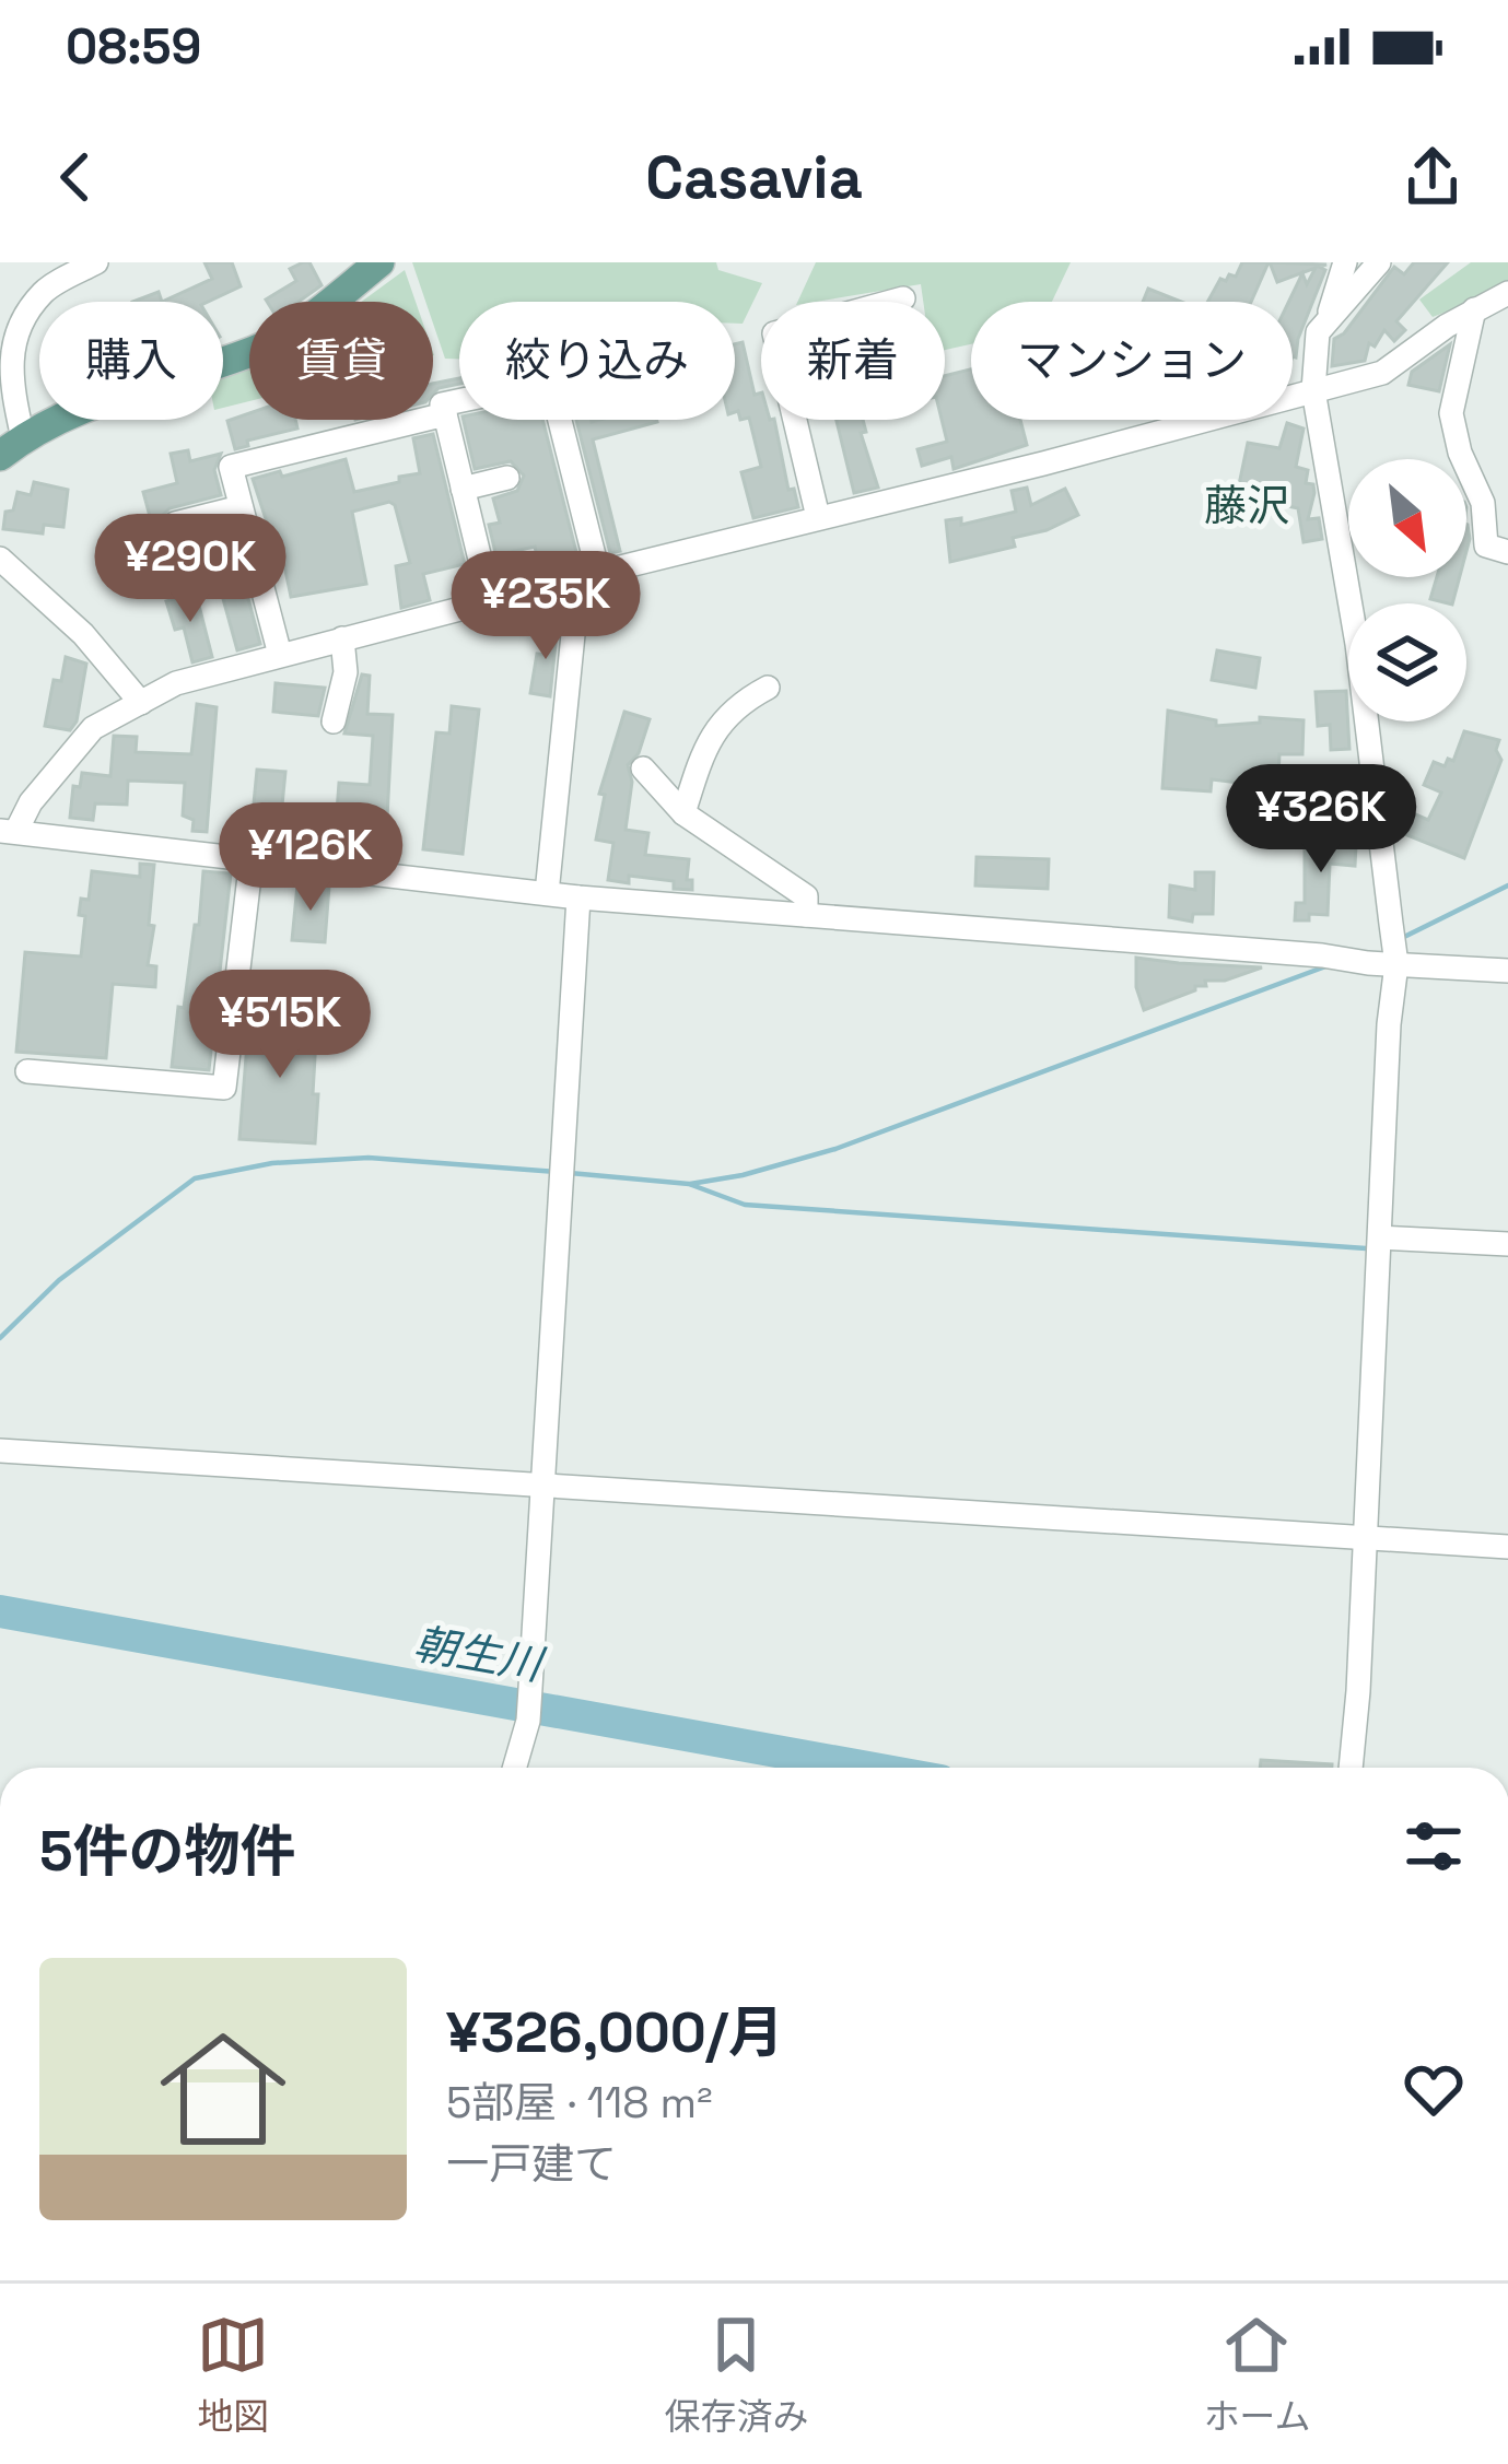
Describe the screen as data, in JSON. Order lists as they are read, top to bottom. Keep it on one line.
{"districts":["藤沢"],"water":["朝生川"],"north":"bottom right","page":{"status":"08:59","header":"Casavia","chip":["購入","賃貸","絞り込み","新着","マンション"],"price":["¥290K","¥235K","¥326K","¥126K","¥515K"],"heading":"5件の物件","list":[{"name":"¥326,000/月","note":"5部屋 · 118 m² · 一戸建て"}],"tabs":["地図","保存済み","ホーム"]}}
